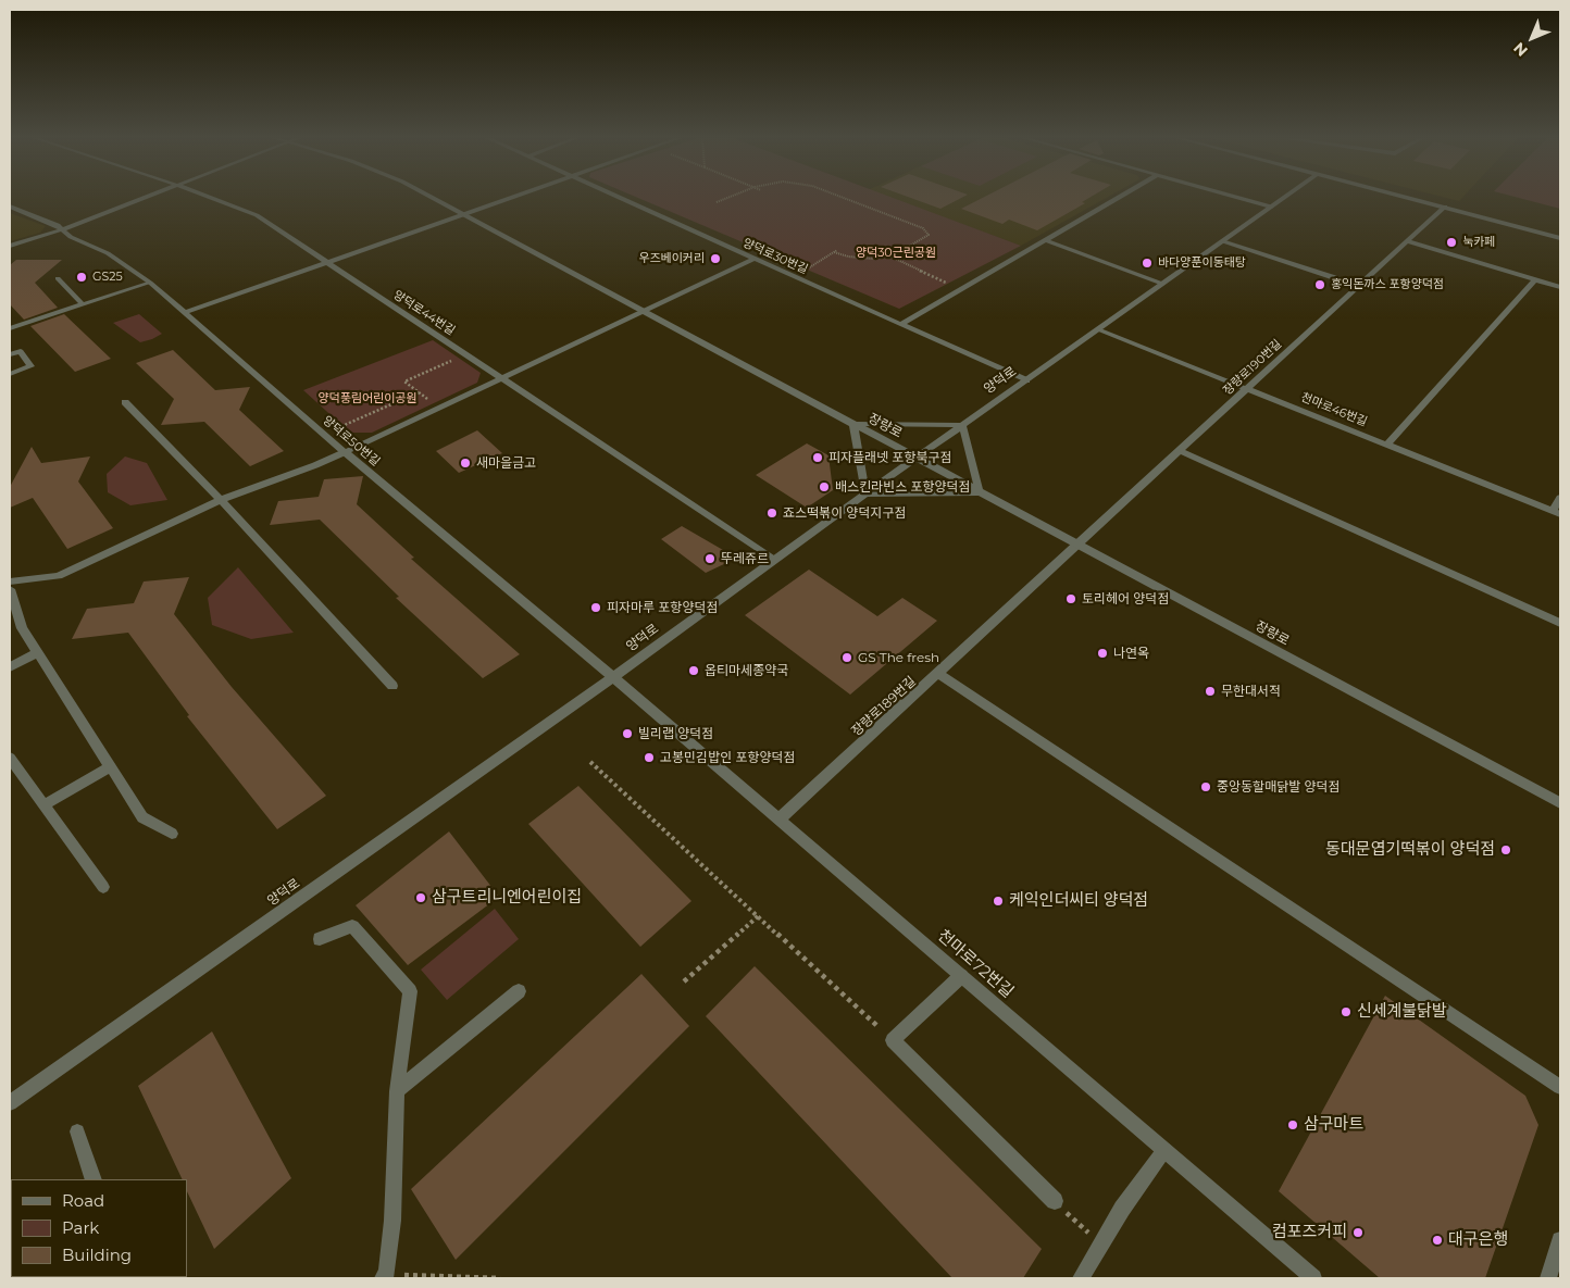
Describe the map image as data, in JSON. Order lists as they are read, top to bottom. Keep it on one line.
{"streets":{"street":["양덕로30번길","양덕로44번길","장량로190번길","양덕로","천마로46번길","장량로","양덕로50번길","장량로189번길","천마로72번길"]},"crossings":[["양덕로30번길","양덕로"],["양덕로44번길","양덕로"],["장량로190번길","천마로46번길"],["장량로190번길","장량로"],["장량로190번길","장량로189번길"],["양덕로","천마로46번길"],["양덕로","장량로"],["양덕로","양덕로50번길"],["양덕로","천마로72번길"],["장량로","장량로189번길"],["양덕로50번길","천마로72번길"],["장량로189번길","천마로72번길"]],"parks":["양덕30근린공원","양덕풍림어린이공원"],"places":["눅카페","우즈베이커리","바다양푼이동태탕","GS25","홍익돈까스 포항양덕점","피자플래넷 포항북구점","새마을금고","배스킨라빈스 포항양덕점","죠스떡볶이 양덕지구점","뚜레쥬르","토리헤어 양덕점","피자마루 포항양덕점","나연옥","GS The fresh","옵티마세종약국","무한대서적","빌리랩 양덕점","고봉민김밥인 포항양덕점","중앙동할매닭발 양덕점","동대문엽기떡볶이 양덕점","삼구트리니엔어린이집","케익인더씨티 양덕점","신세계불닭발","삼구마트","컴포즈커피","대구은행"],"legend":["Road","Park","Building"],"north":"bottom left"}
